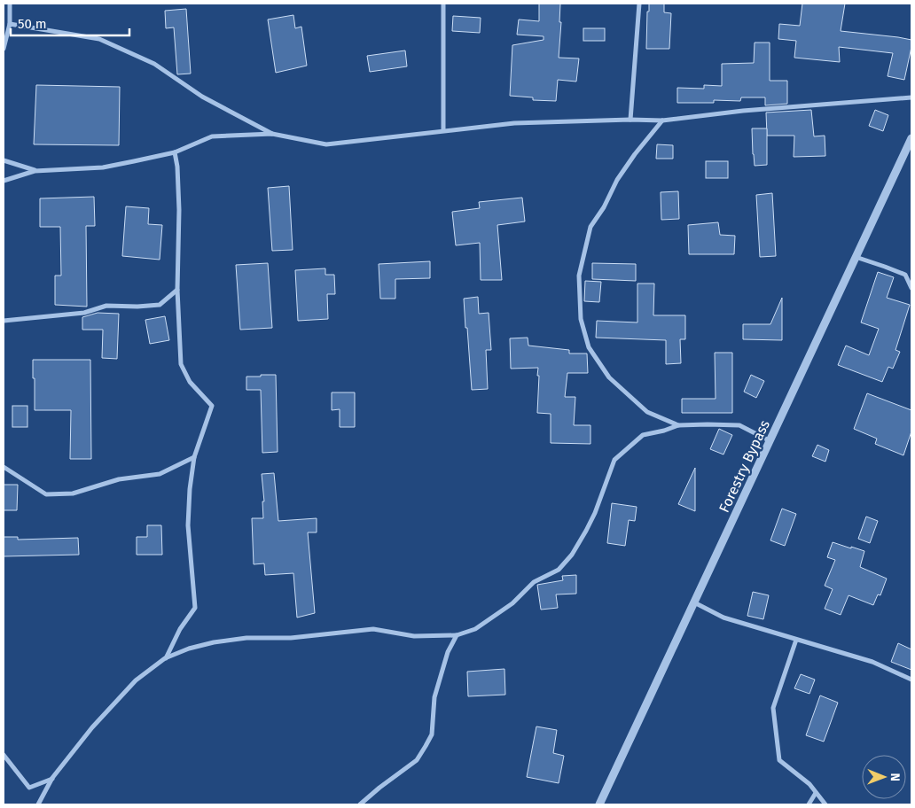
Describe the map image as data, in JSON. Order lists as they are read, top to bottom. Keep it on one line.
{"streets":{"street":["Forestry Bypass"]},"scale_bar":"50 m","north":"right"}
